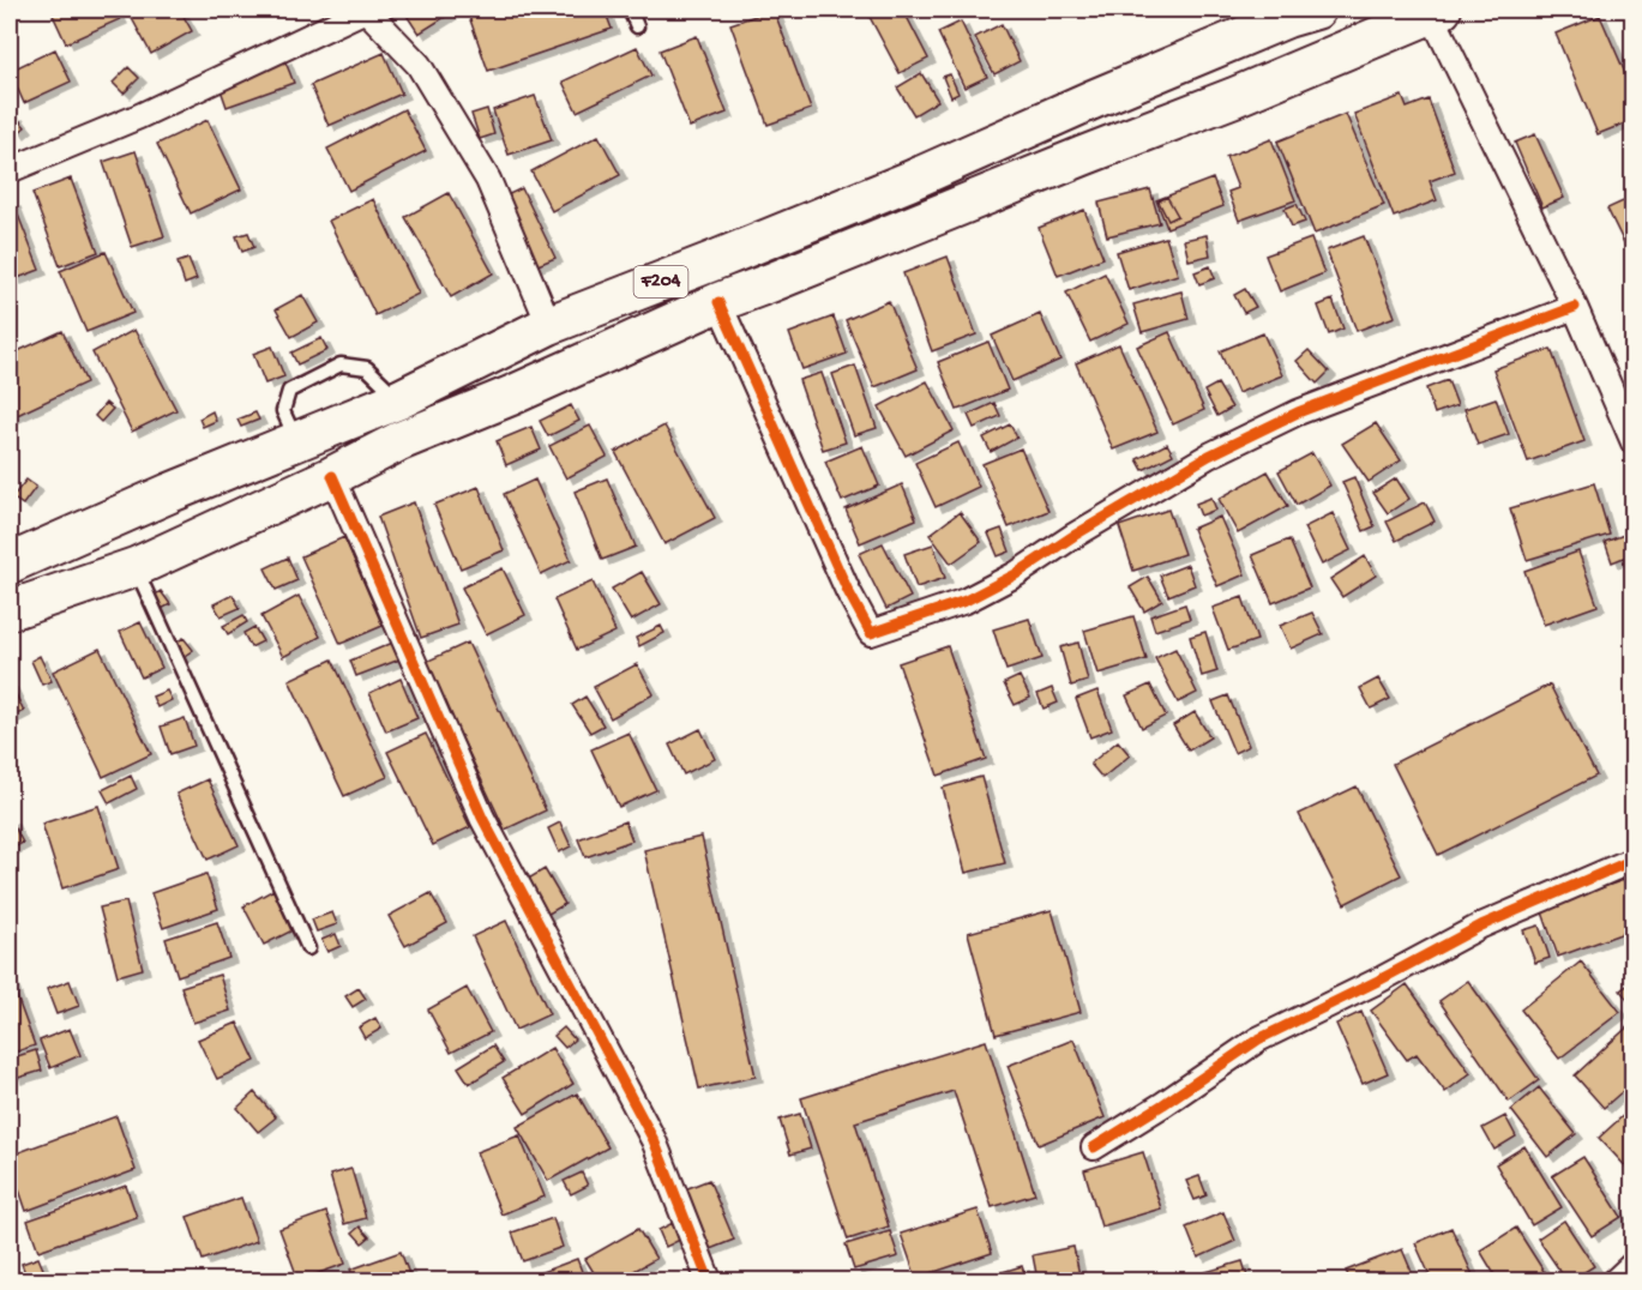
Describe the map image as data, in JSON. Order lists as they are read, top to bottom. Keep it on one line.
{"streets":{"main road":["F204"]}}
